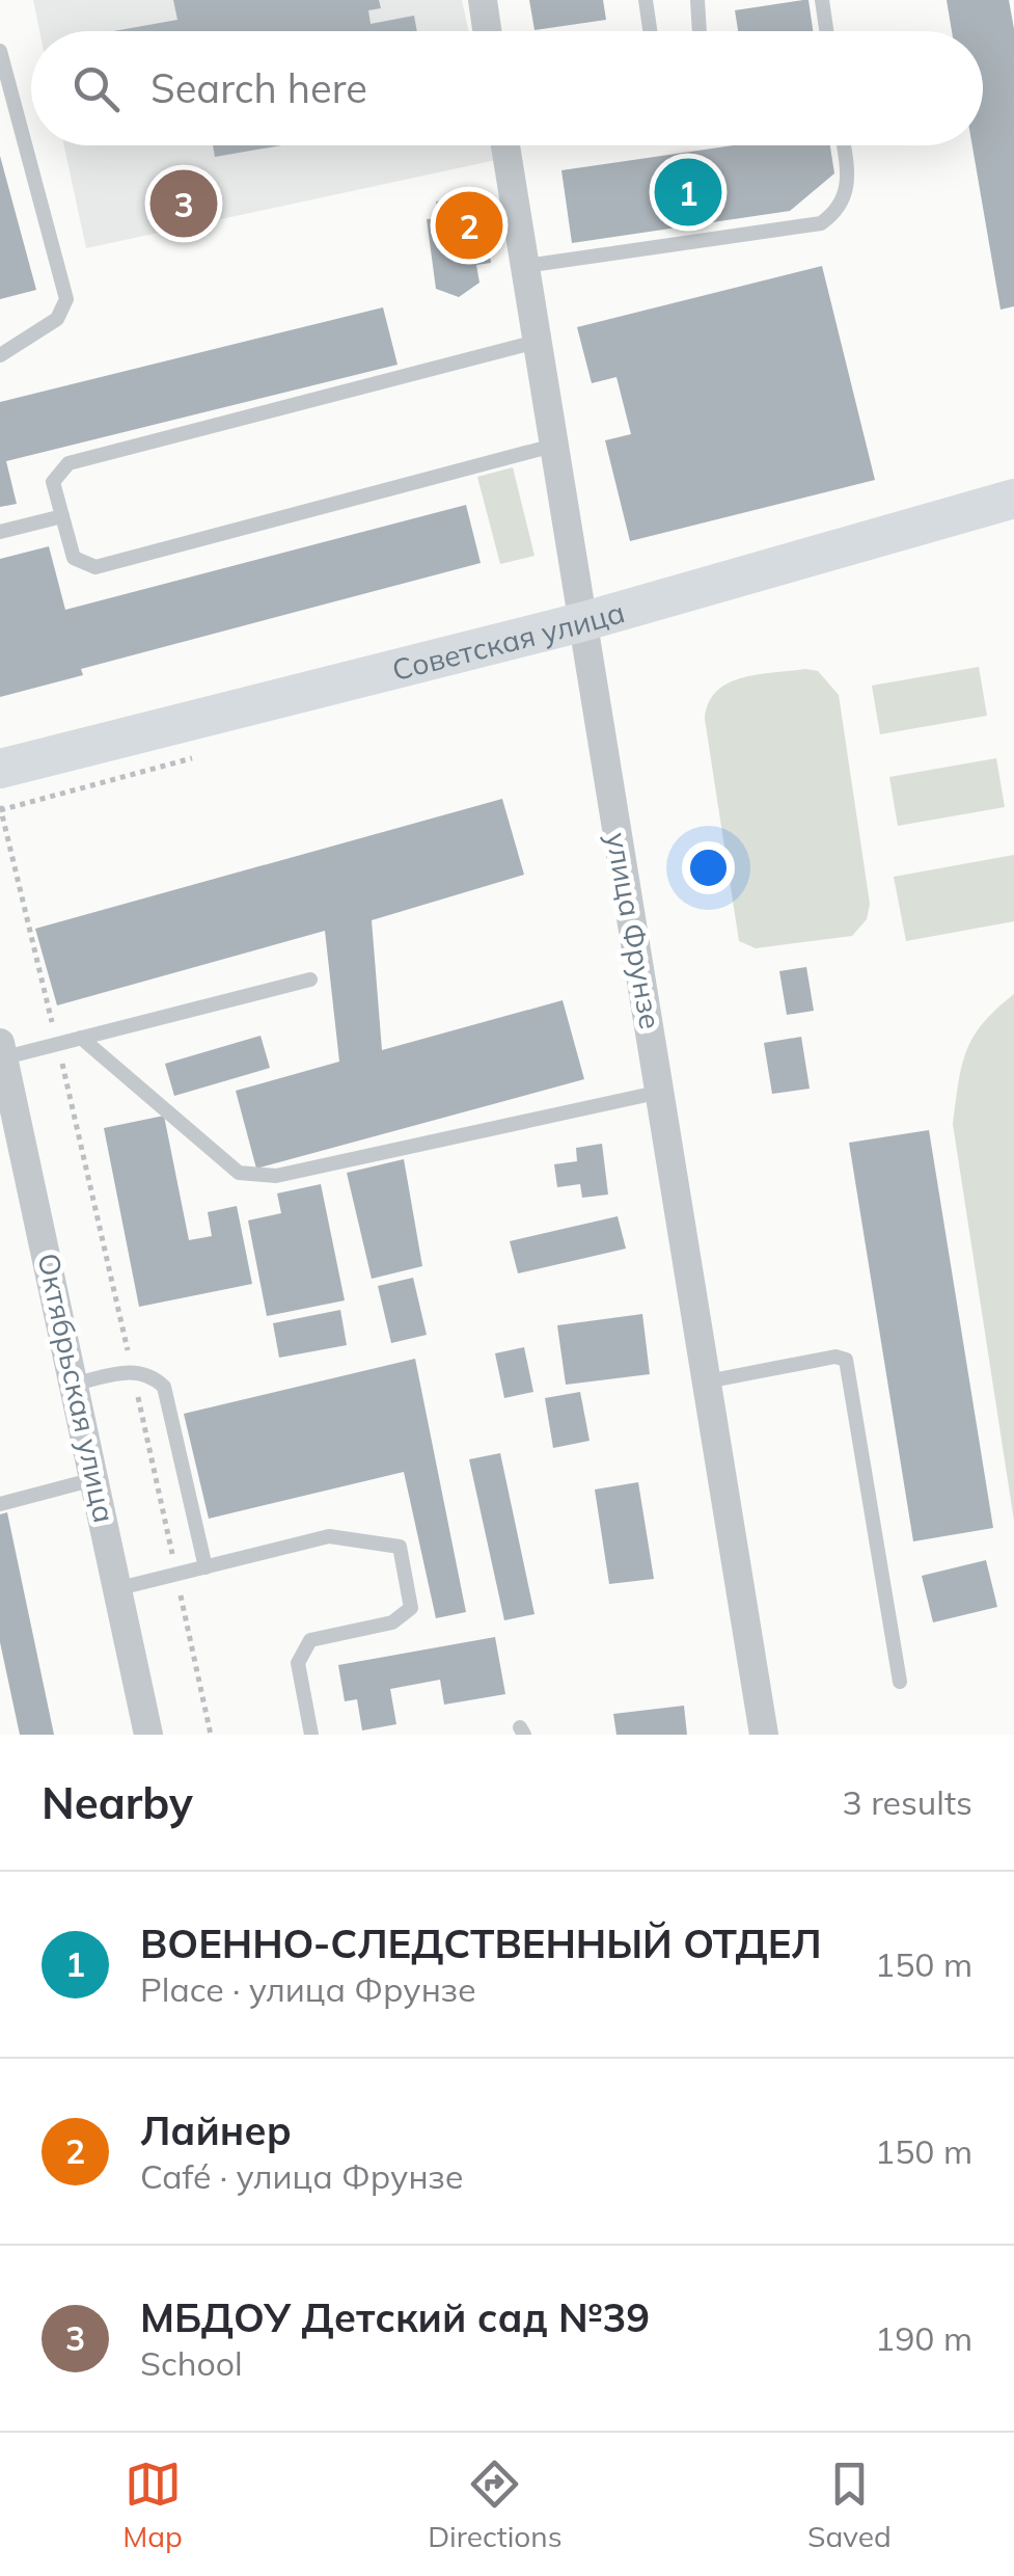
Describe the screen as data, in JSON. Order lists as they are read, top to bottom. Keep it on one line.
{"streets":{"main road":["Советская улица"],"street":["улица Фрунзе","Октябрьская улица"]},"crossings":[["Советская улица","улица Фрунзе"]],"page":{"search":"Search here","pins":["1","3","2"],"heading":["Nearby","3 results"],"list":[{"mark":"1","name":"ВОЕННО-СЛЕДСТВЕННЫЙ ОТДЕЛ","note":"Place · улица Фрунзе","value":"150 m"},{"mark":"2","name":"Лайнер","note":"Café · улица Фрунзе","value":"150 m"},{"mark":"3","name":"МБДОУ Детский сад №39","note":"School","value":"190 m"}],"nav":["Map","Directions","Saved"]}}
